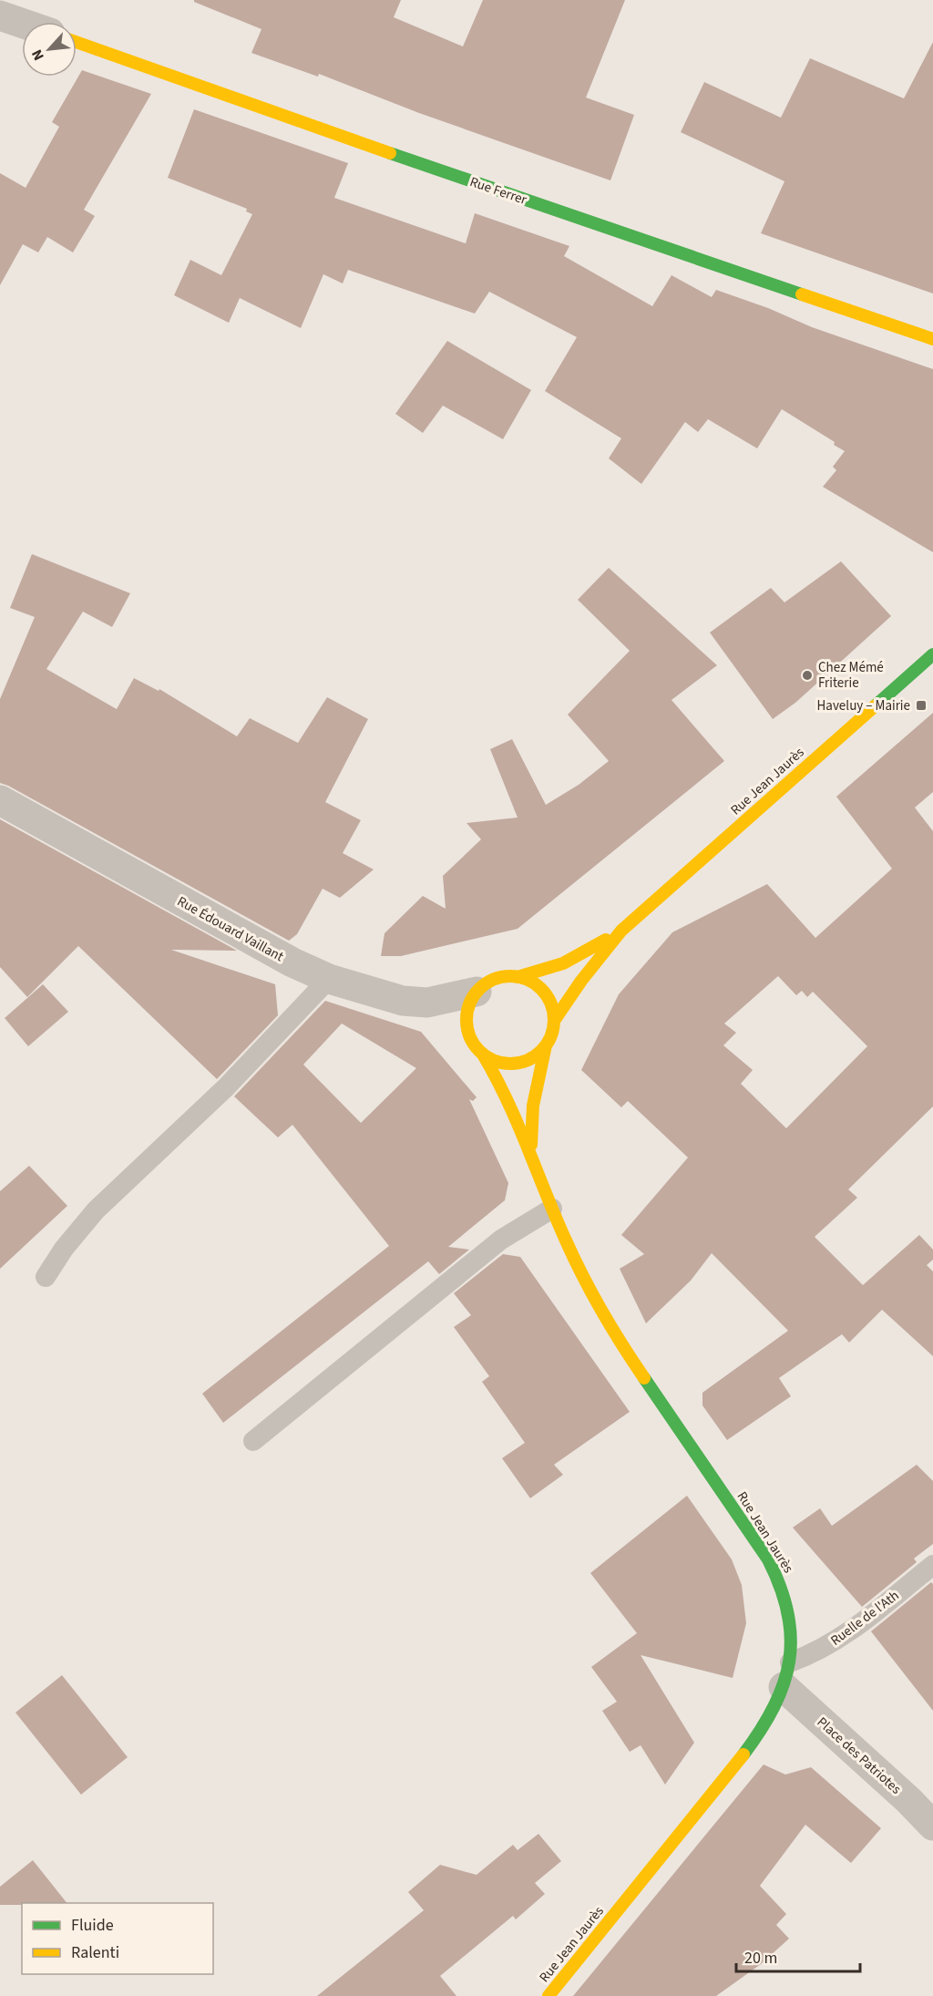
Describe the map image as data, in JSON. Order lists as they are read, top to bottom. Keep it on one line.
{"streets":{"main road":["Rue Ferrer","Rue Jean Jaurès"],"street":["Rue Édouard Vaillant","Place des Patriotes"],"lane":["Ruelle de l'Ath"]},"crossings":[["Rue Jean Jaurès","Rue Édouard Vaillant"],["Rue Jean Jaurès","Ruelle de l'Ath"],["Rue Jean Jaurès","Place des Patriotes"],["Ruelle de l'Ath","Place des Patriotes"]],"places":{"other":["Chez Mémé Friterie"],"transit":["Haveluy – Mairie"]},"legend":["Fluide","Ralenti"],"scale_bar":"20 m","north":"bottom left"}
